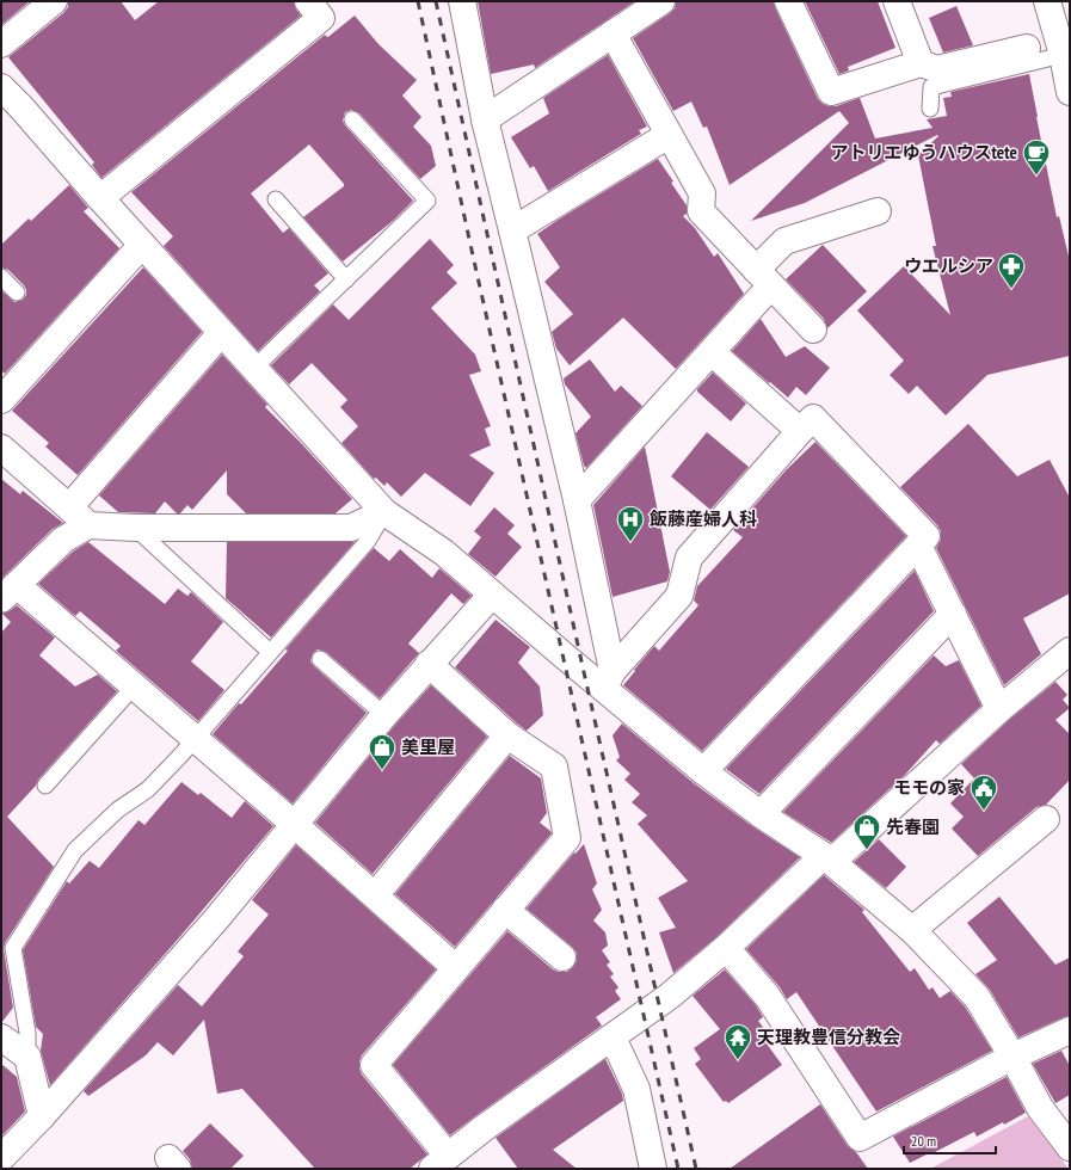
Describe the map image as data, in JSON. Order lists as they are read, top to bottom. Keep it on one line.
{"places":{"cafe":["アトリエゆうハウスtete"],"pharmacy":["ウエルシア"],"hospital":["飯藤産婦人科"],"shop":["美里屋","先春園"],"public building":["モモの家"],"temple":["天理教豊信分教会"]},"scale_bar":"20 m"}
